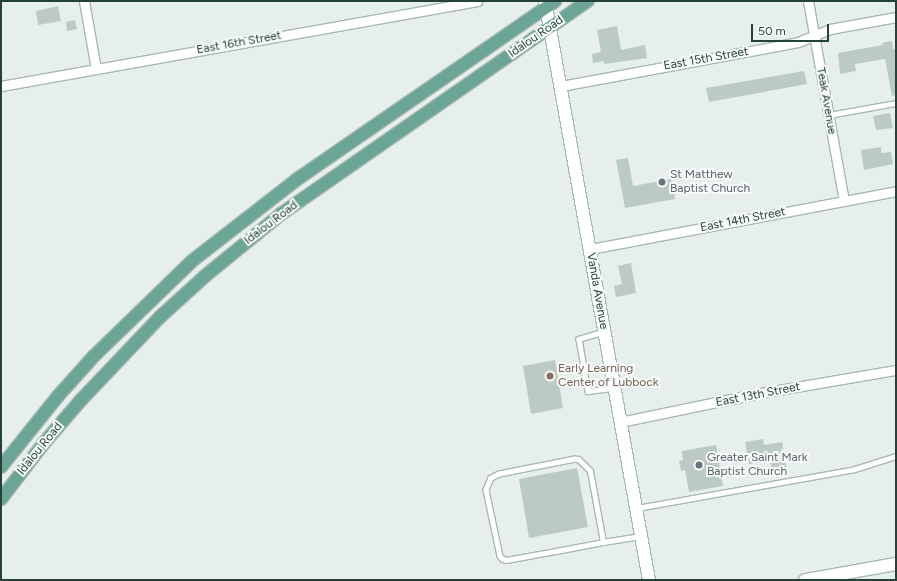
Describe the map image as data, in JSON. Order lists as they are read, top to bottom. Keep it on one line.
{"streets":{"main road":["Idalou Road"],"street":["East 16th Street","East 15th Street","Teak Avenue","East 14th Street","Vanda Avenue","East 13th Street"]},"crossings":[["Idalou Road","Vanda Avenue"],["East 15th Street","Teak Avenue"],["East 15th Street","Vanda Avenue"],["Teak Avenue","East 14th Street"],["East 14th Street","Vanda Avenue"],["Vanda Avenue","East 13th Street"]],"places":["St Matthew Baptist Church","Early Learning Center of Lubbock","Greater Saint Mark Baptist Church"],"scale_bar":"50 m"}
